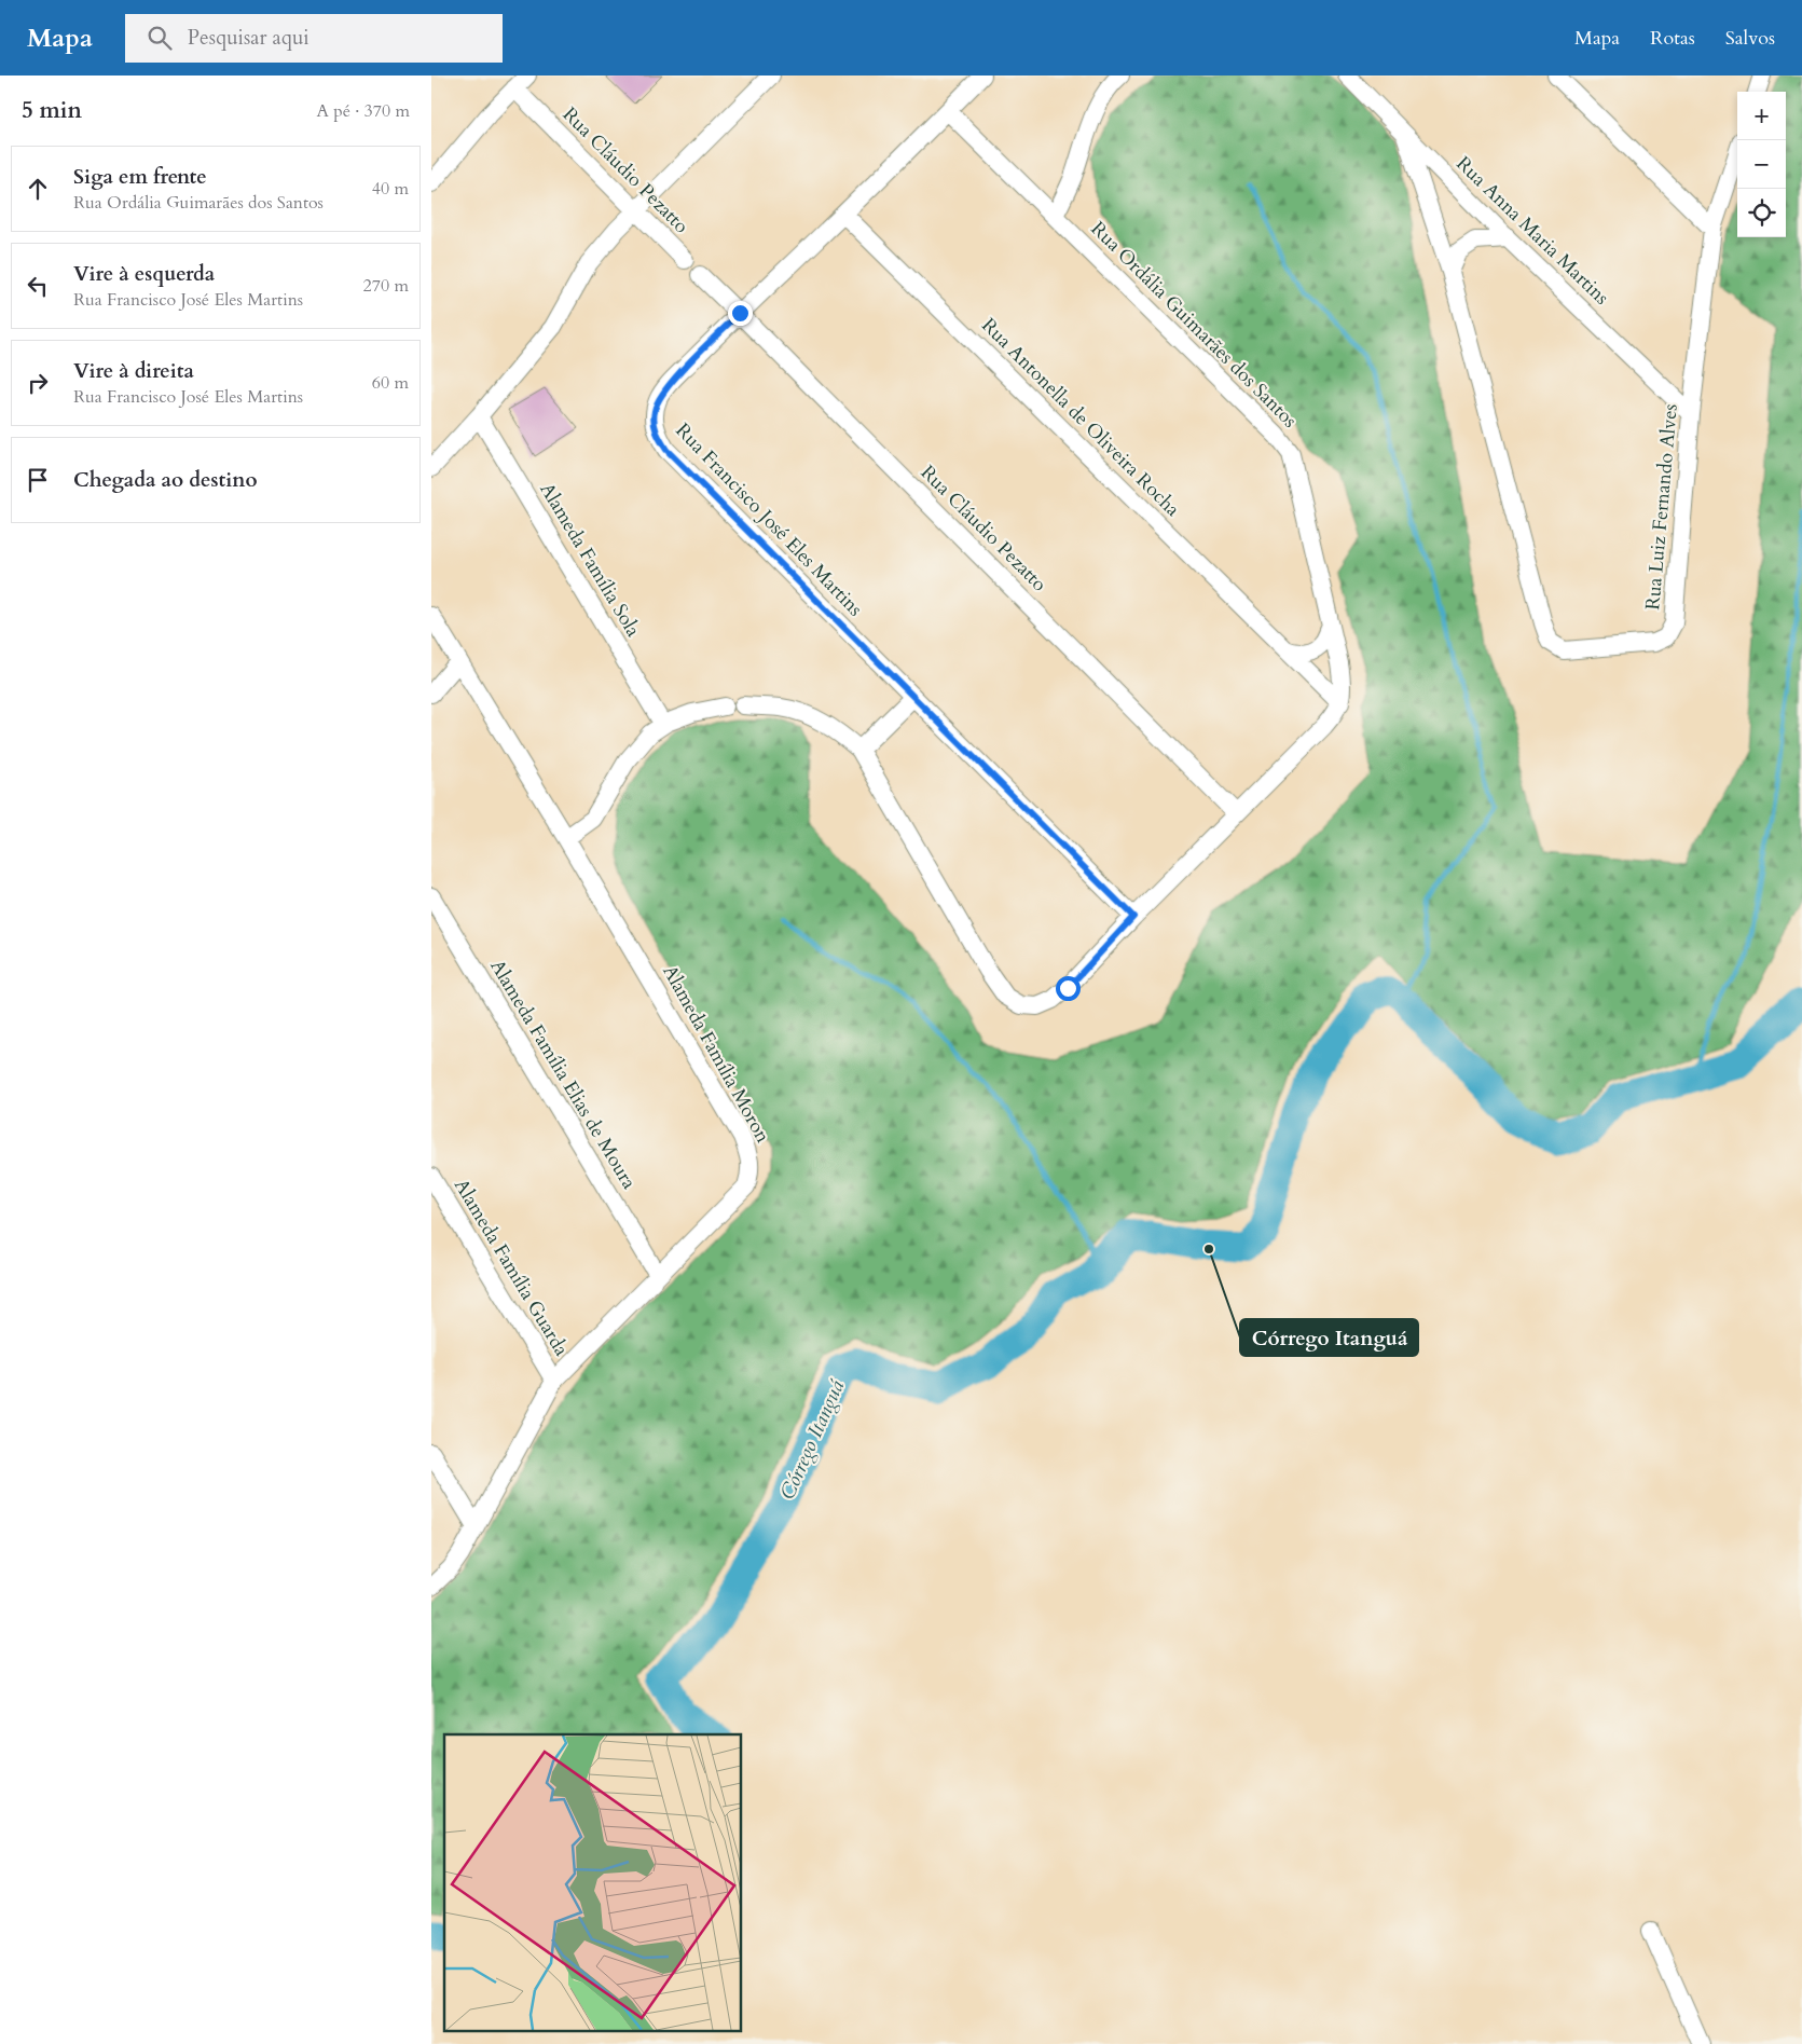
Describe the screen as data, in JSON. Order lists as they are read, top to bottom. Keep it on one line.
{"streets":{"street":["Rua Cláudio Pezatto","Rua Anna Maria Martins","Rua Ordália Guimarães dos Santos","Rua Antonella de Oliveira Rocha","Rua Luiz Fernando Alves","Rua Francisco José Eles Martins","Alameda Família Sola","Alameda Família Moron","Alameda Família Elias de Moura","Alameda Família Guarda"]},"crossings":[["Rua Cláudio Pezatto","Rua Francisco José Eles Martins"],["Rua Anna Maria Martins","Rua Luiz Fernando Alves"],["Rua Ordália Guimarães dos Santos","Rua Antonella de Oliveira Rocha"],["Rua Ordália Guimarães dos Santos","Rua Francisco José Eles Martins"],["Rua Antonella de Oliveira Rocha","Rua Francisco José Eles Martins"],["Alameda Família Moron","Alameda Família Elias de Moura"],["Alameda Família Moron","Alameda Família Guarda"]],"water":["Córrego Itanguá"],"places":["Córrego Itanguá"],"page":{"header":"Mapa","search":"Pesquisar aqui","nav":["Mapa","Rotas","Salvos"],"heading":["5 min","A pé · 370 m"],"map_buttons":["+","−"],"list":[["Siga em frente","Rua Ordália Guimarães dos Santos","40 m"],["Vire à esquerda","Rua Francisco José Eles Martins","270 m"],["Vire à direita","Rua Francisco José Eles Martins","60 m"],"Chegada ao destino"]}}
